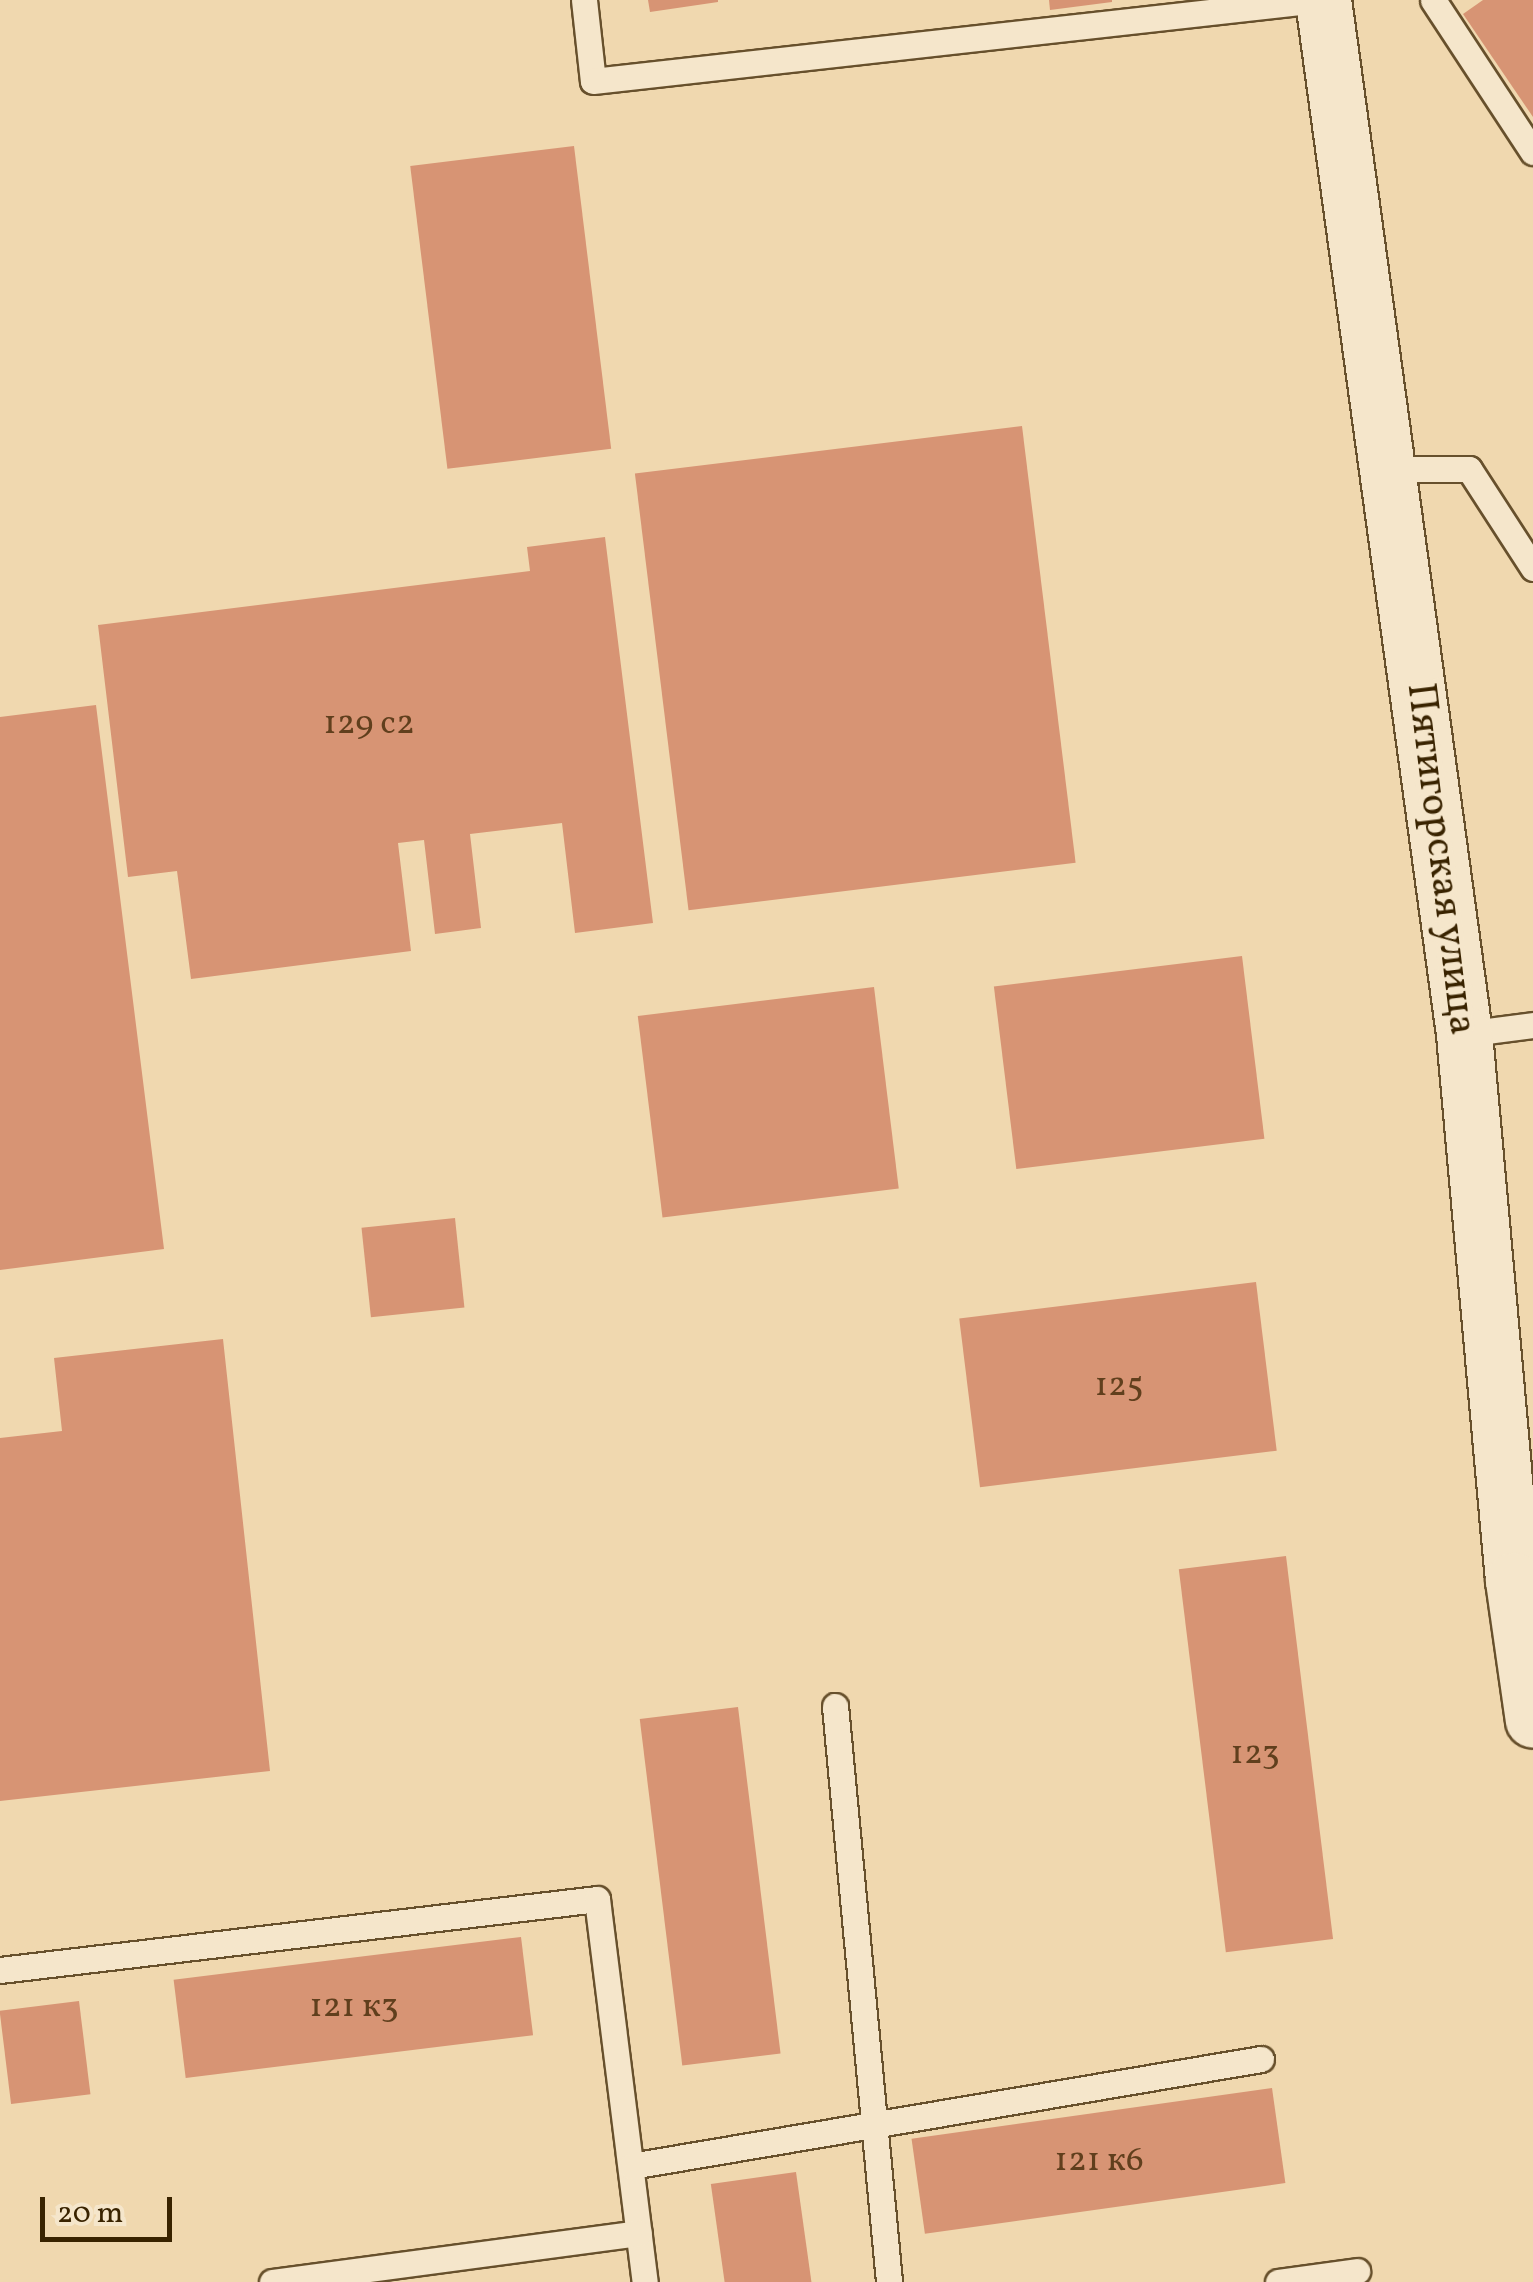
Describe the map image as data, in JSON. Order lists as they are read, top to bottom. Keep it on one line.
{"streets":{"main road":["Пятигорская улица"]},"house_numbers":["129 с2","125","123","121 к3","121 к6"],"scale_bar":"20 m"}
